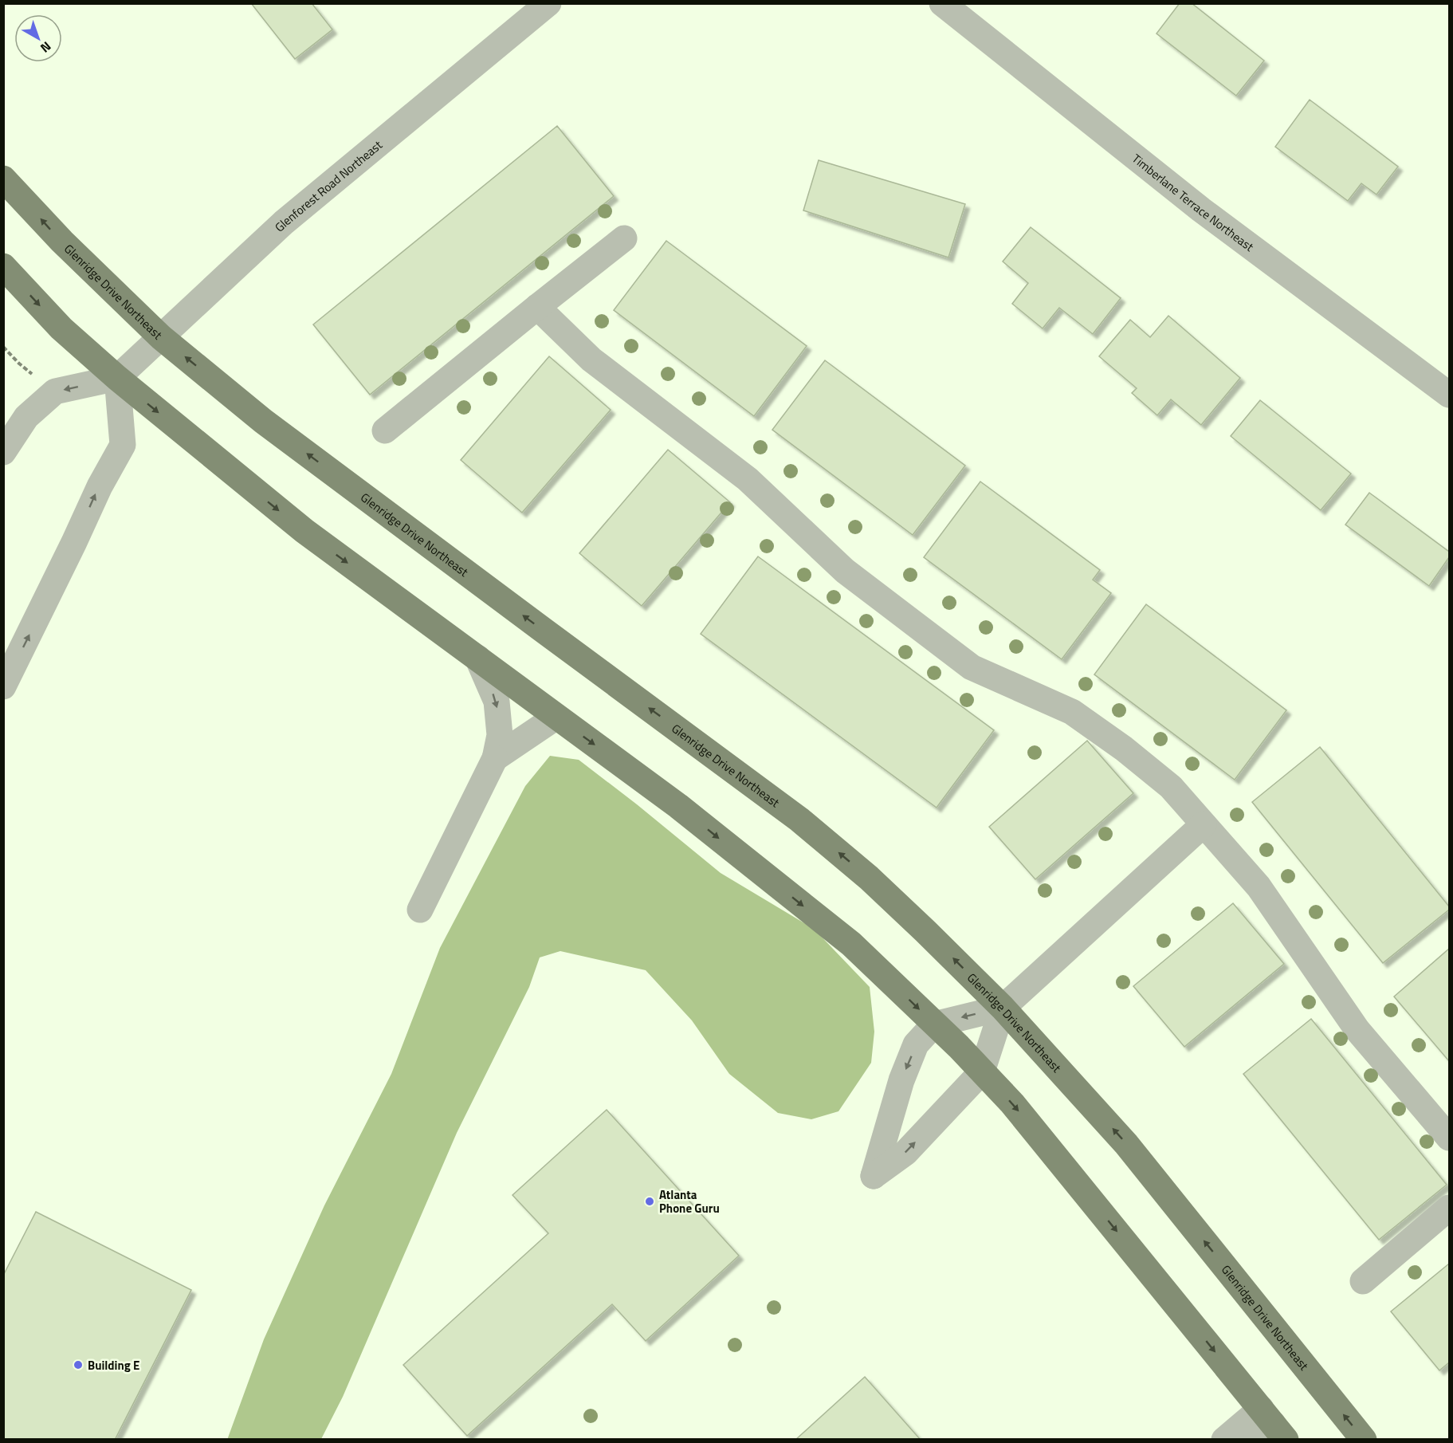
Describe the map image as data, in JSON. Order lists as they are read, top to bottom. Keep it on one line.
{"streets":{"main road":["Glenridge Drive Northeast"],"street":["Glenforest Road Northeast","Timberlane Terrace Northeast"]},"crossings":[["Glenforest Road Northeast","Glenridge Drive Northeast"]],"places":["Atlanta Phone Guru","Building E"],"north":"bottom right"}
